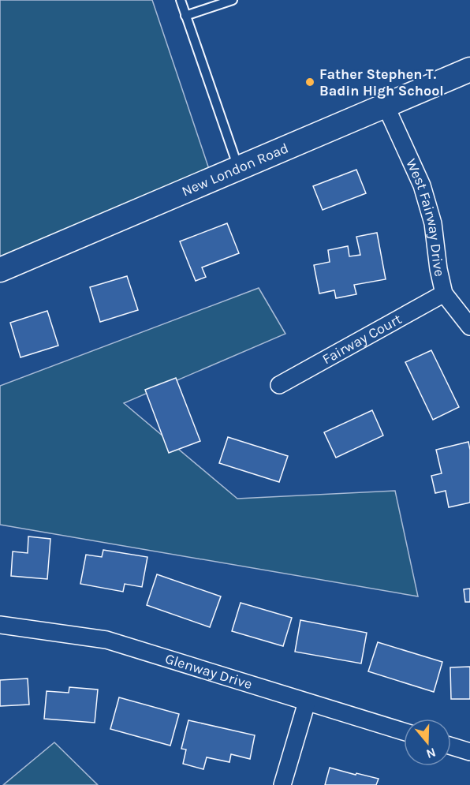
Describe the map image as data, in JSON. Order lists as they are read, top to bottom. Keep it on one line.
{"streets":{"street":["New London Road","West Fairway Drive","Fairway Court","Glenway Drive"]},"crossings":[["New London Road","West Fairway Drive"],["West Fairway Drive","Fairway Court"]],"places":["Father Stephen T. Badin High School"],"north":"bottom"}
